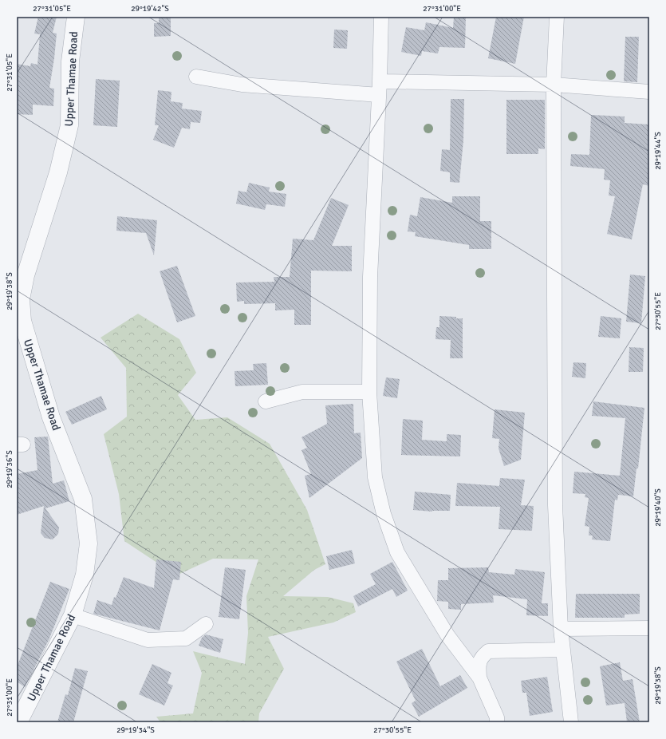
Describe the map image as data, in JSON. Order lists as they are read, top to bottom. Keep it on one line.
{"streets":{"street":["Upper Thamae Road"]},"coordinates":["27°31'05\"E","29°19'42\"S","27°31'00\"E","29°19'44\"S","29°19'38\"S","27°30'55\"E","29°19'36\"S","29°19'40\"S","29°19'34\"S"]}
